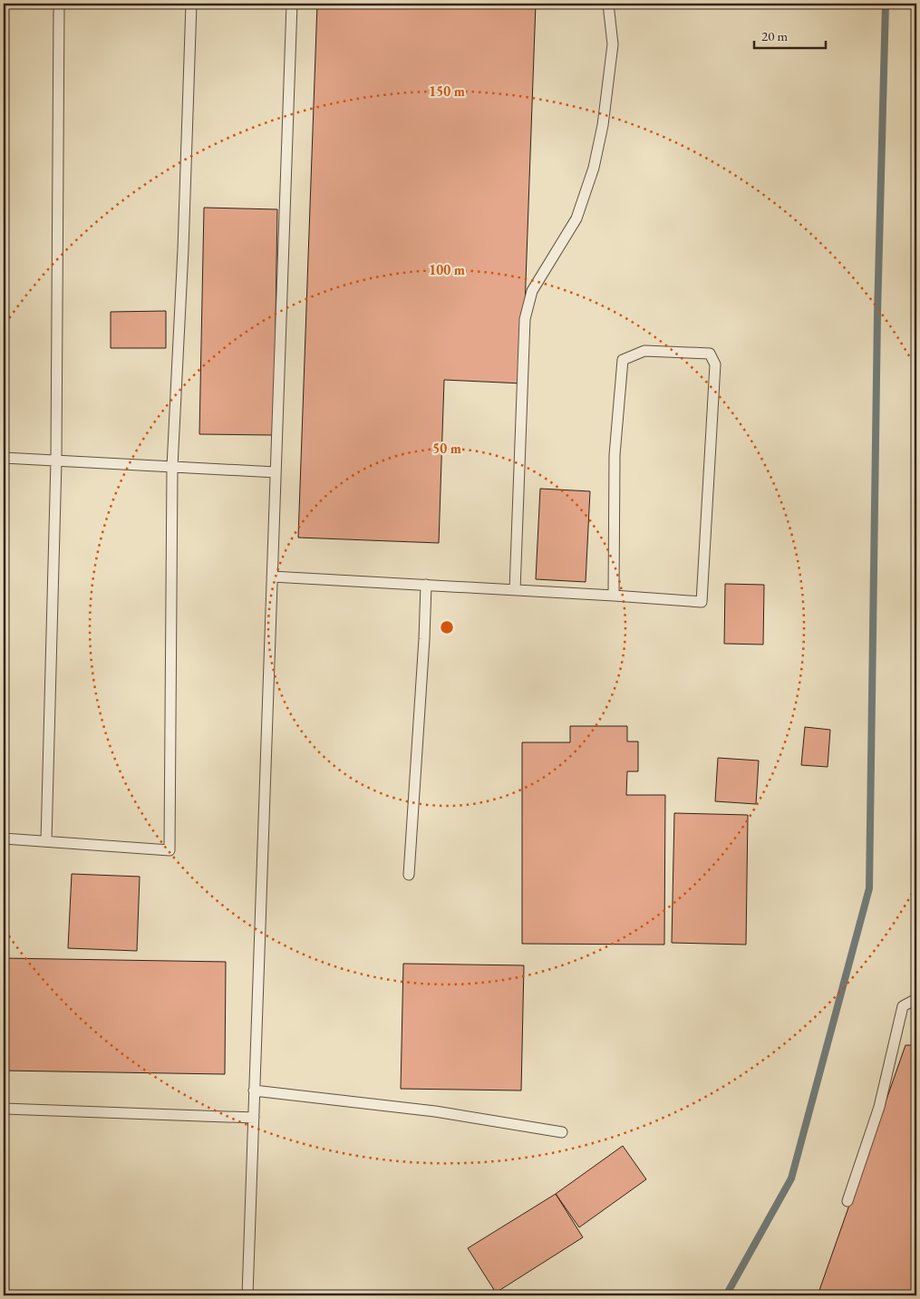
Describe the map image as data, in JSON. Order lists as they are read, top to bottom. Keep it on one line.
{"scale_bar":"20 m","rings":["150 m","100 m","50 m"]}
